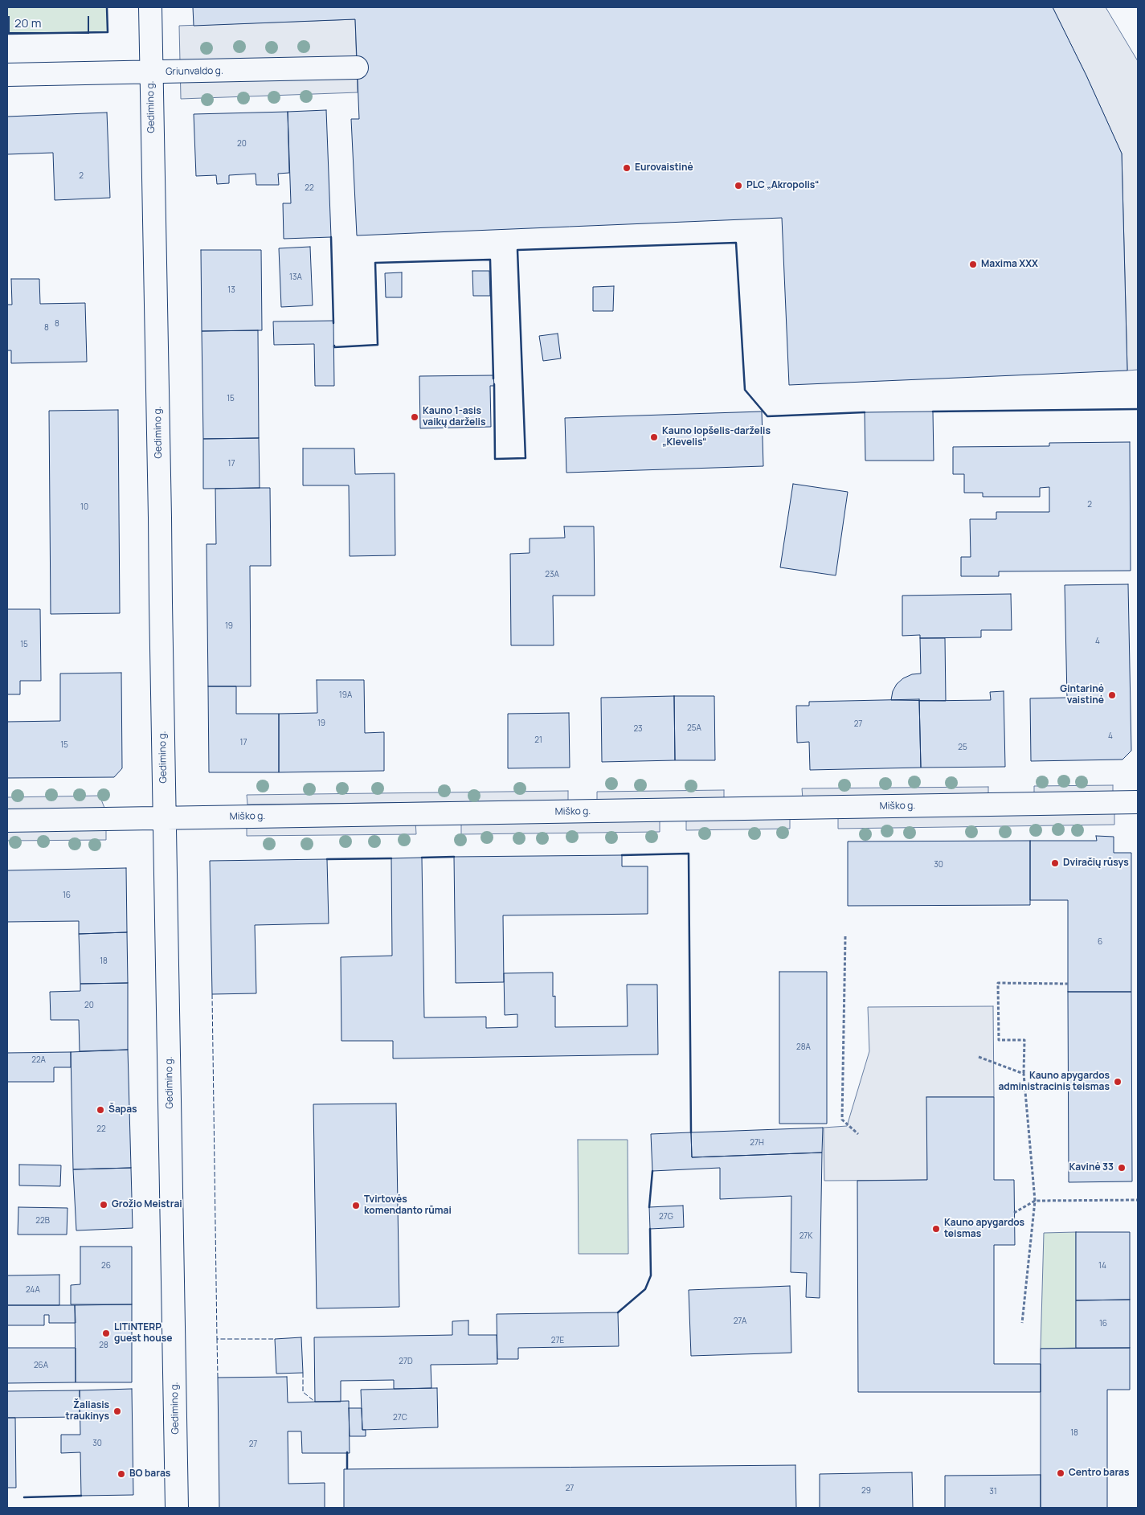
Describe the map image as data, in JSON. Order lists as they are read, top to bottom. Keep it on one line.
{"streets":{"street":["Griunvaldo g.","Gedimino g.","Miško g."]},"crossings":[["Griunvaldo g.","Gedimino g."],["Gedimino g.","Miško g."]],"places":["Eurovaistinė","PLC „Akropolis“","Maxima XXX","Kauno 1-asis vaikų darželis","Kauno lopšelis-darželis „Klevelis“","Gintarinė vaistinė","Dviračių rūsys","Kauno apygardos administracinis teismas","Šapas","Kavinė 33","Grožio Meistrai","Tvirtovės komendanto rūmai","Kauno apygardos teismas","LITiNTERP guest house","Žaliasis traukinys","Centro baras","BO baras"],"house_numbers":["20","2","22","13A","13","8","8","15","17","2","10","23A","19","4","15","19A","19","27","25A","23","4","21","17","15","25","30","16","6","18","20","28A","22A","22","27H","27G","22B","27K","26","14","24A","27A","16","27E","28","27D","26A","27C","18","30","27","27","29","31"],"scale_bar":"20 m"}
